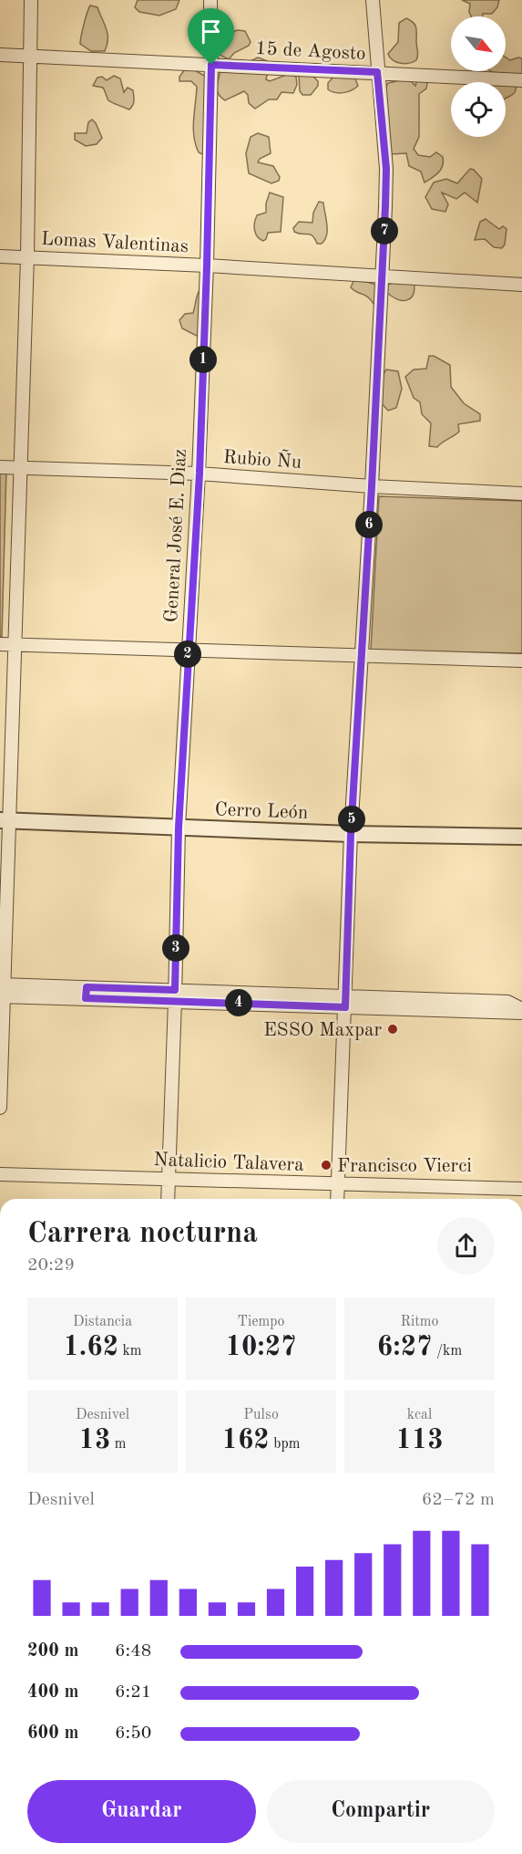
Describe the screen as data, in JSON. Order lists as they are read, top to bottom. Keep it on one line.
{"streets":{"street":["15 de Agosto","Lomas Valentinas","Rubio Ñu","General José E. Diaz","Cerro León","Natalicio Talavera"]},"crossings":[["15 de Agosto","General José E. Diaz"],["Lomas Valentinas","General José E. Diaz"],["Rubio Ñu","General José E. Diaz"],["General José E. Diaz","Cerro León"],["General José E. Diaz","Natalicio Talavera"]],"places":["ESSO Maxpar","Francisco Vierci"],"north":"bottom right","page":{"pins":["7","1","6","2","5","3","4"],"heading":["Carrera nocturna","20:29"],"stats":[["Distancia","1.62 km"],["Tiempo","10:27"],["Ritmo","6:27 /km"],["Desnivel","13 m"],["Pulso","162 bpm"],["kcal","113"]],"chart":["Desnivel","62–72 m"],"list":[{"name":"200 m","note":"6:48"},{"name":"400 m","note":"6:21"},{"name":"600 m","note":"6:50"}],"buttons":["Guardar","Compartir"]}}
